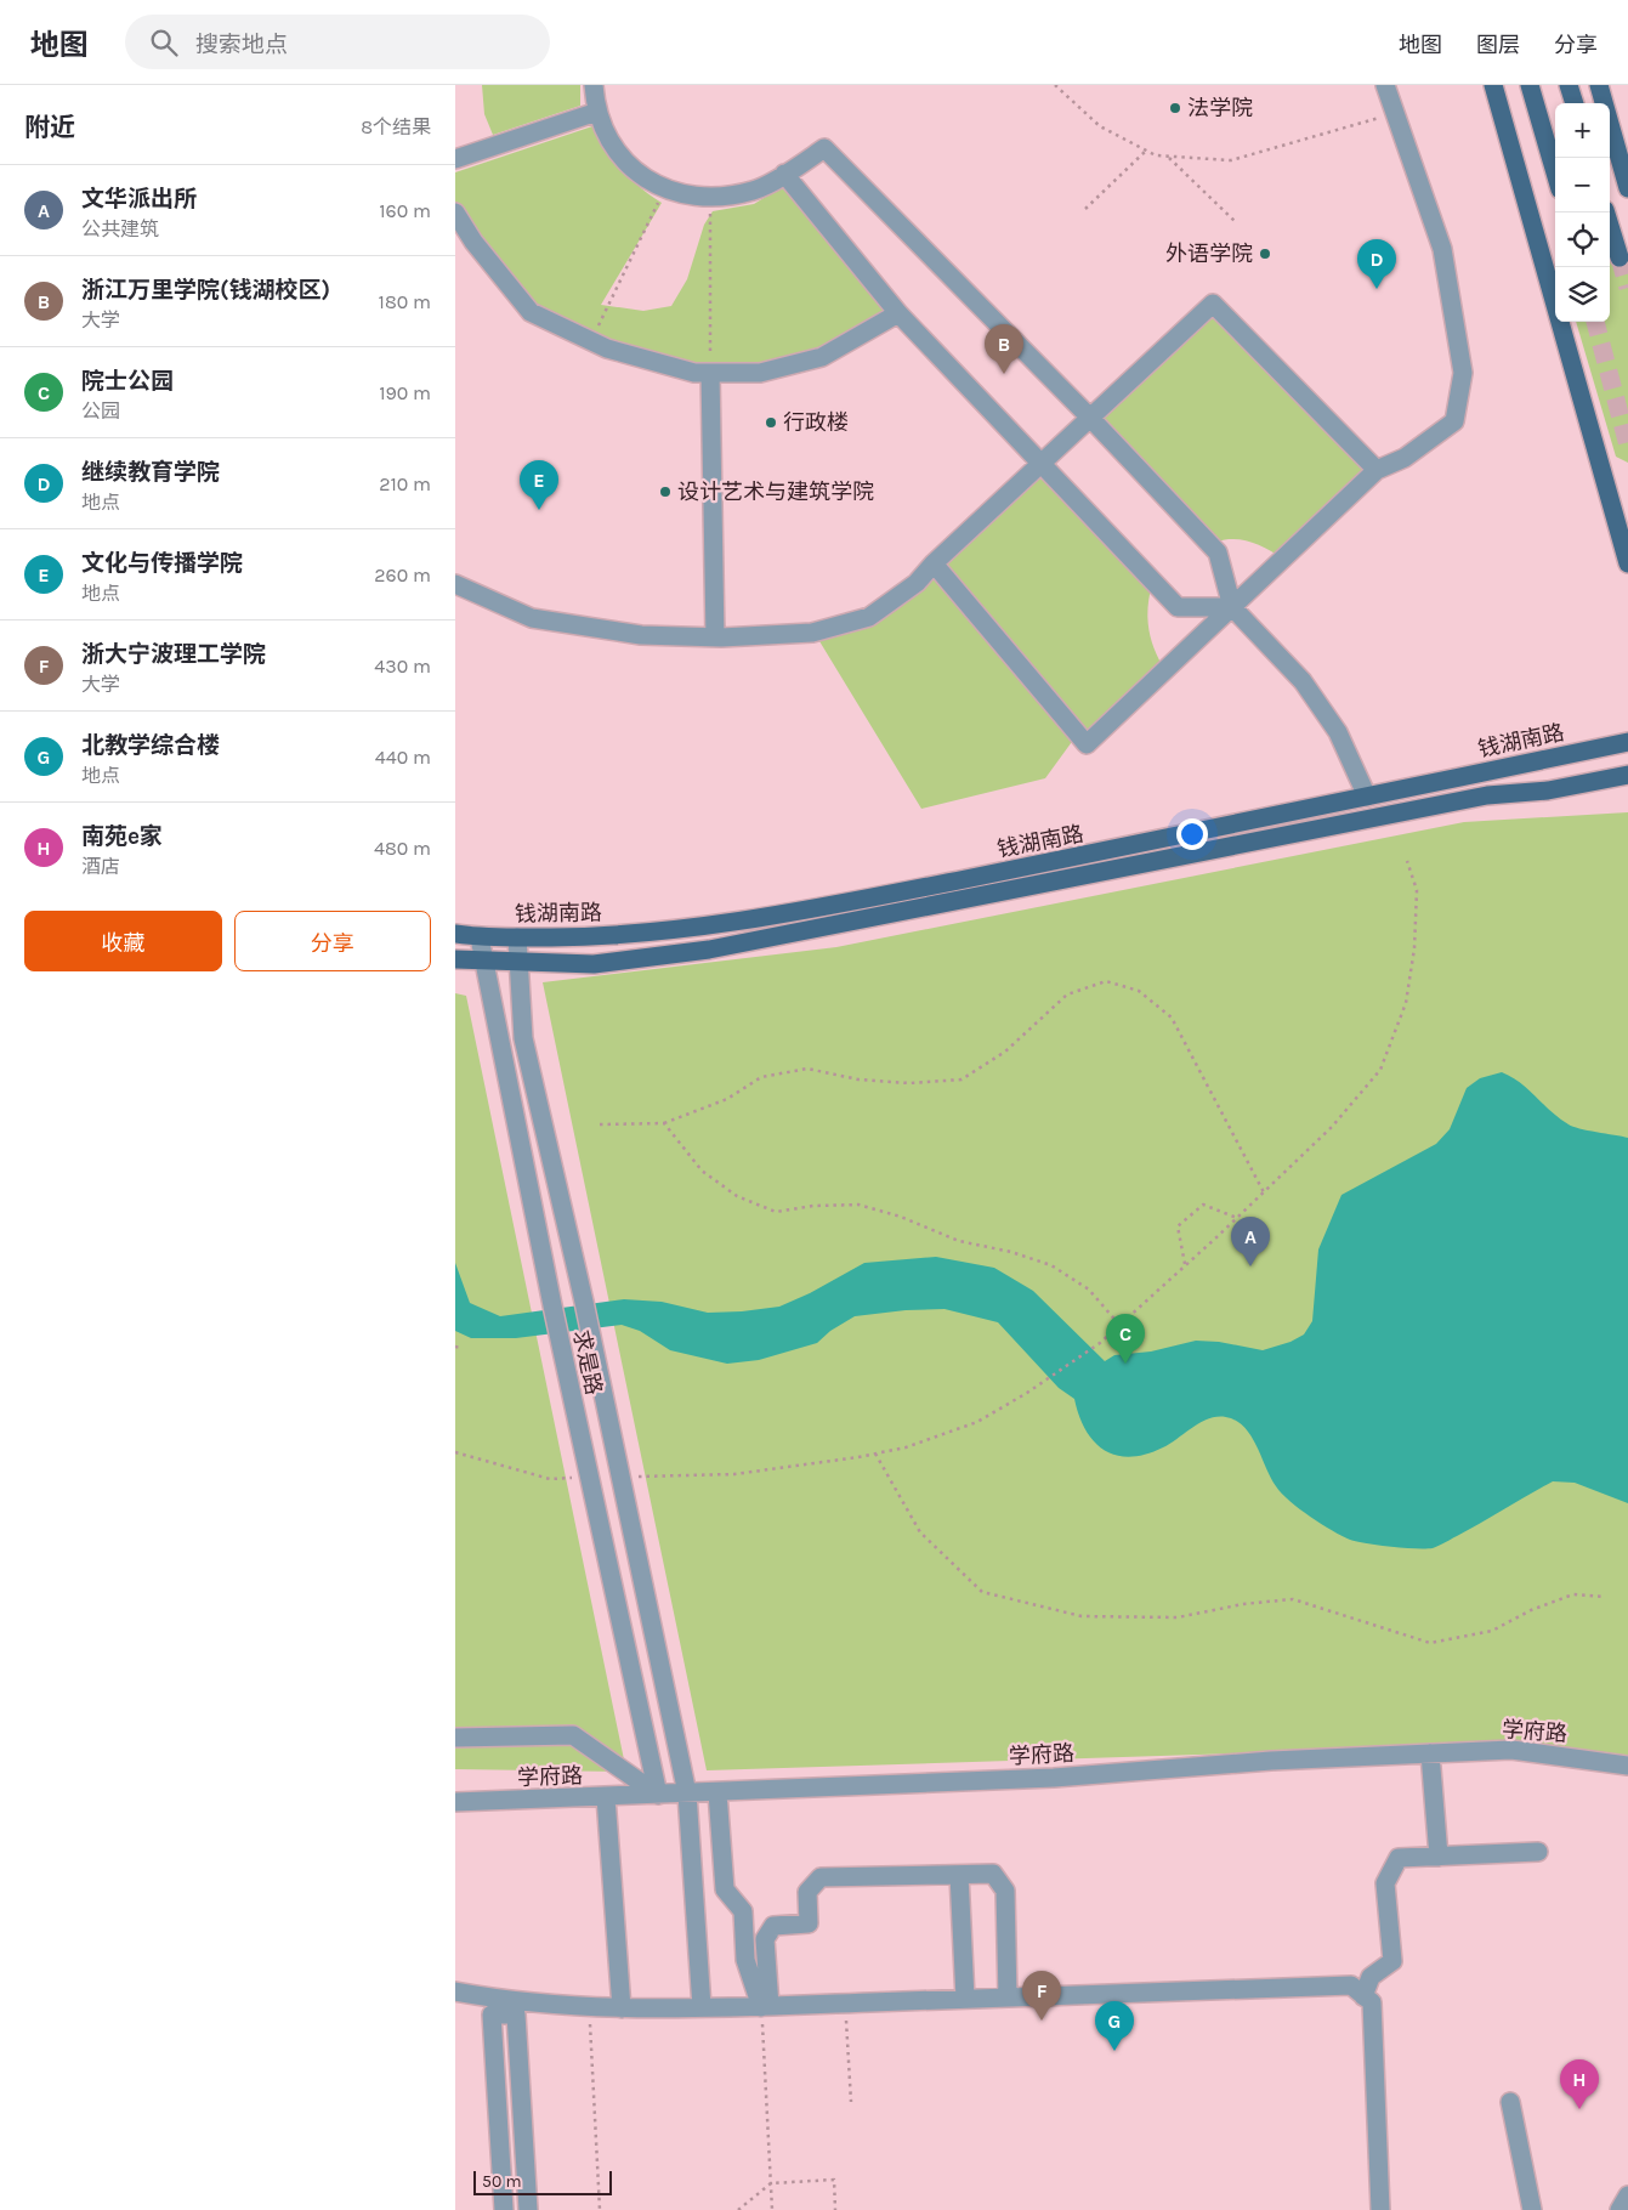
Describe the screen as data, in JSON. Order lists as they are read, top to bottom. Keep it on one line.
{"streets":{"main road":["钱湖南路"],"street":["求是路","学府路"]},"crossings":[["钱湖南路","求是路"],["求是路","学府路"]],"places":["法学院","外语学院","行政楼","设计艺术与建筑学院"],"scale_bar":"50 m","page":{"header":"地图","search":"搜索地点","nav":["地图","图层","分享"],"heading":["附近","8个结果"],"map_buttons":["+","−"],"list":[{"mark":"A","name":"文华派出所","note":"公共建筑","value":"160 m"},{"mark":"B","name":"浙江万里学院(钱湖校区)","note":"大学","value":"180 m"},{"mark":"C","name":"院士公园","note":"公园","value":"190 m"},{"mark":"D","name":"继续教育学院","note":"地点","value":"210 m"},{"mark":"E","name":"文化与传播学院","note":"地点","value":"260 m"},{"mark":"F","name":"浙大宁波理工学院","note":"大学","value":"430 m"},{"mark":"G","name":"北教学综合楼","note":"地点","value":"440 m"},{"mark":"H","name":"南苑e家","note":"酒店","value":"480 m"}],"pins":["D","B","E","A","C","F","G","H"],"buttons":["收藏","分享"],"scale":"50 m"}}
